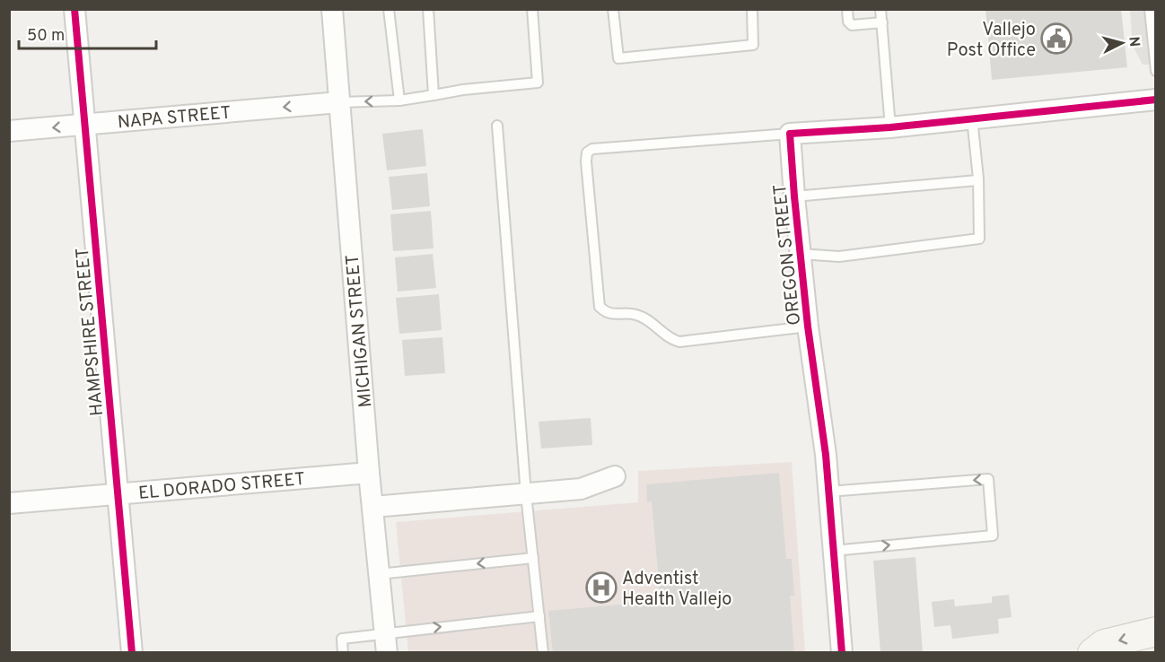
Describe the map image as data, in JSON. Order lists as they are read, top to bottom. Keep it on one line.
{"streets":{"street":["NAPA STREET","OREGON STREET","MICHIGAN STREET","HAMPSHIRE STREET","EL DORADO STREET"]},"crossings":[["NAPA STREET","MICHIGAN STREET"],["NAPA STREET","HAMPSHIRE STREET"],["MICHIGAN STREET","EL DORADO STREET"],["HAMPSHIRE STREET","EL DORADO STREET"]],"one_way":["NAPA STREET"],"places":{"public building":["Vallejo Post Office"],"hospital":["Adventist Health Vallejo"]},"scale_bar":"50 m","north":"right"}
